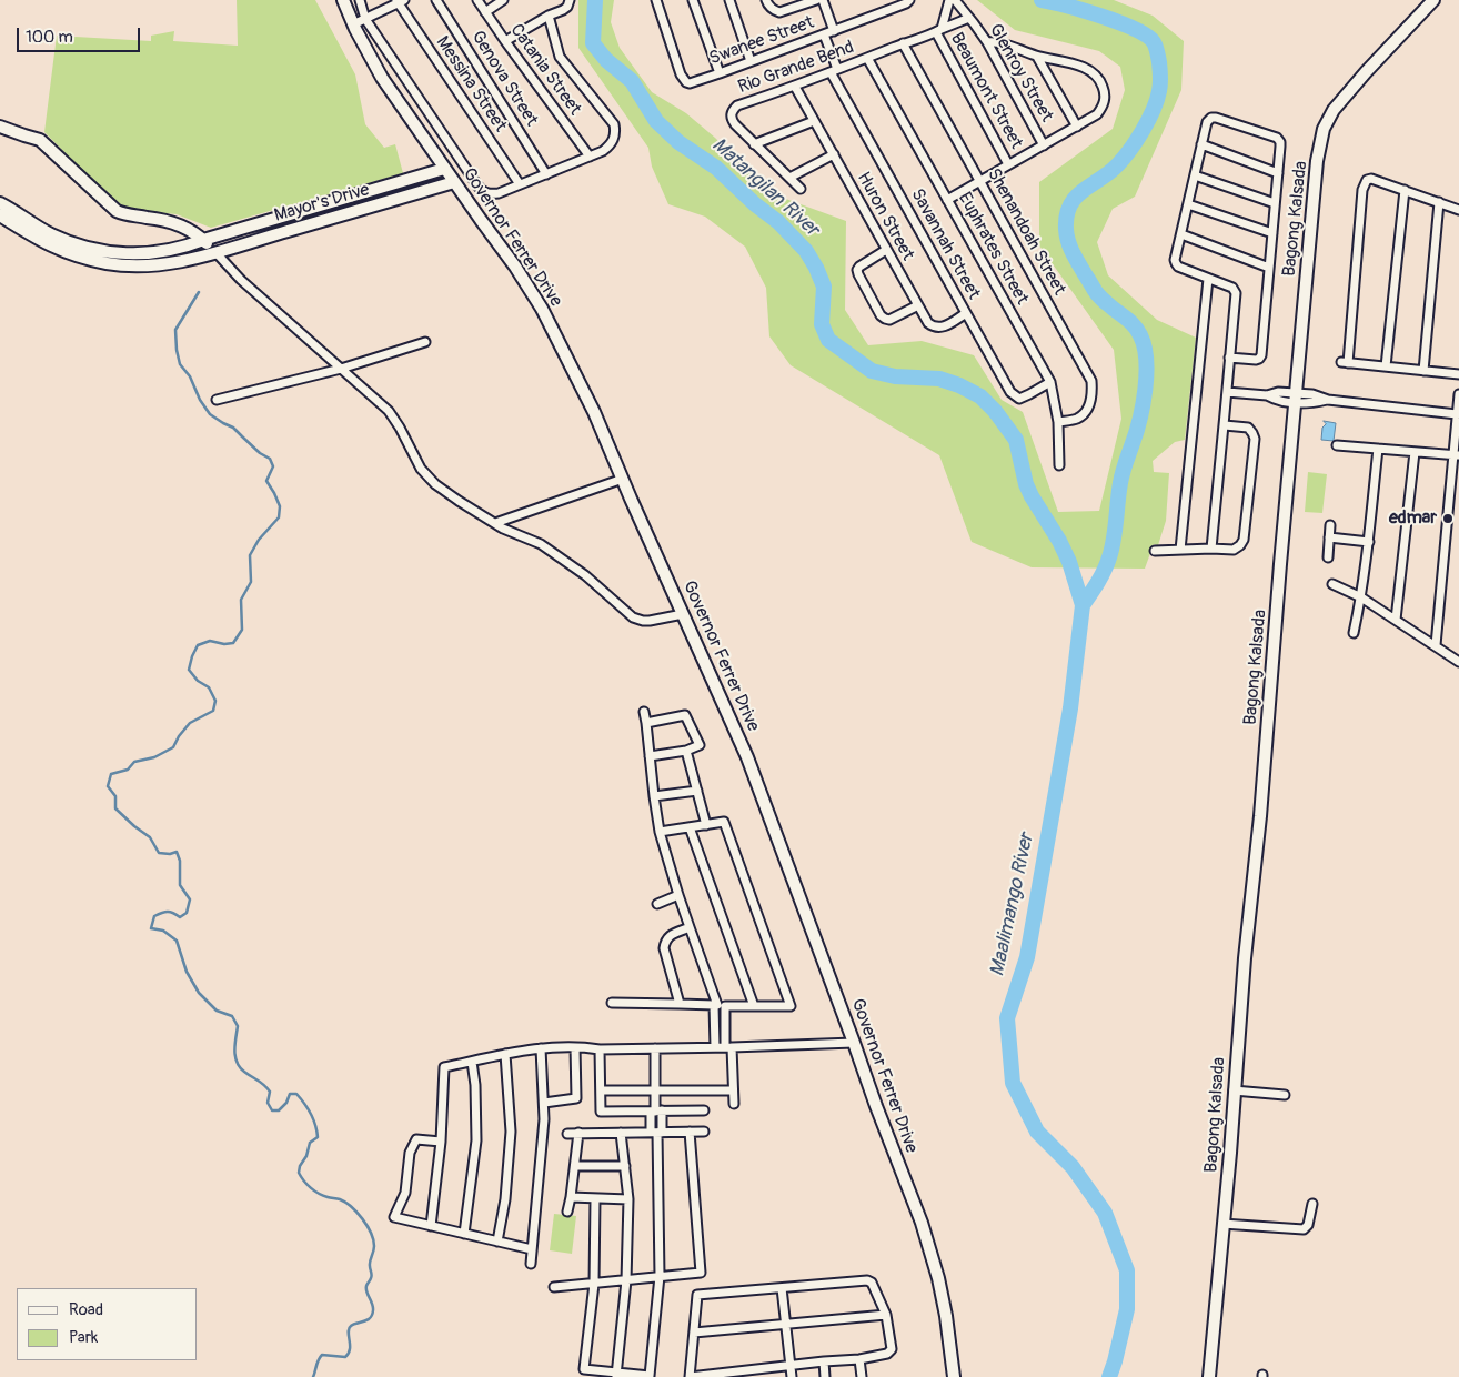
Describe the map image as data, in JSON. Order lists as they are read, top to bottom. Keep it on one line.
{"streets":{"street":["Swanee Street","Rio Grande Bend","Catania Street","Glenroy Street","Genova Street","Messina Street","Beaumont Street","Mayor's Drive","Huron Street","Bagong Kalsada","Shenandoah Street","Governor Ferrer Drive","Savannah Street","Euphrates Street"]},"crossings":[["Swanee Street","Savannah Street"],["Rio Grande Bend","Glenroy Street"],["Rio Grande Bend","Beaumont Street"],["Rio Grande Bend","Huron Street"],["Rio Grande Bend","Shenandoah Street"],["Rio Grande Bend","Savannah Street"],["Rio Grande Bend","Euphrates Street"],["Mayor's Drive","Governor Ferrer Drive"],["Huron Street","Savannah Street"],["Shenandoah Street","Euphrates Street"],["Savannah Street","Euphrates Street"]],"water":["Matangilan River","Maalimango River"],"places":["edmar"],"legend":["Road","Park"],"scale_bar":"100 m"}
